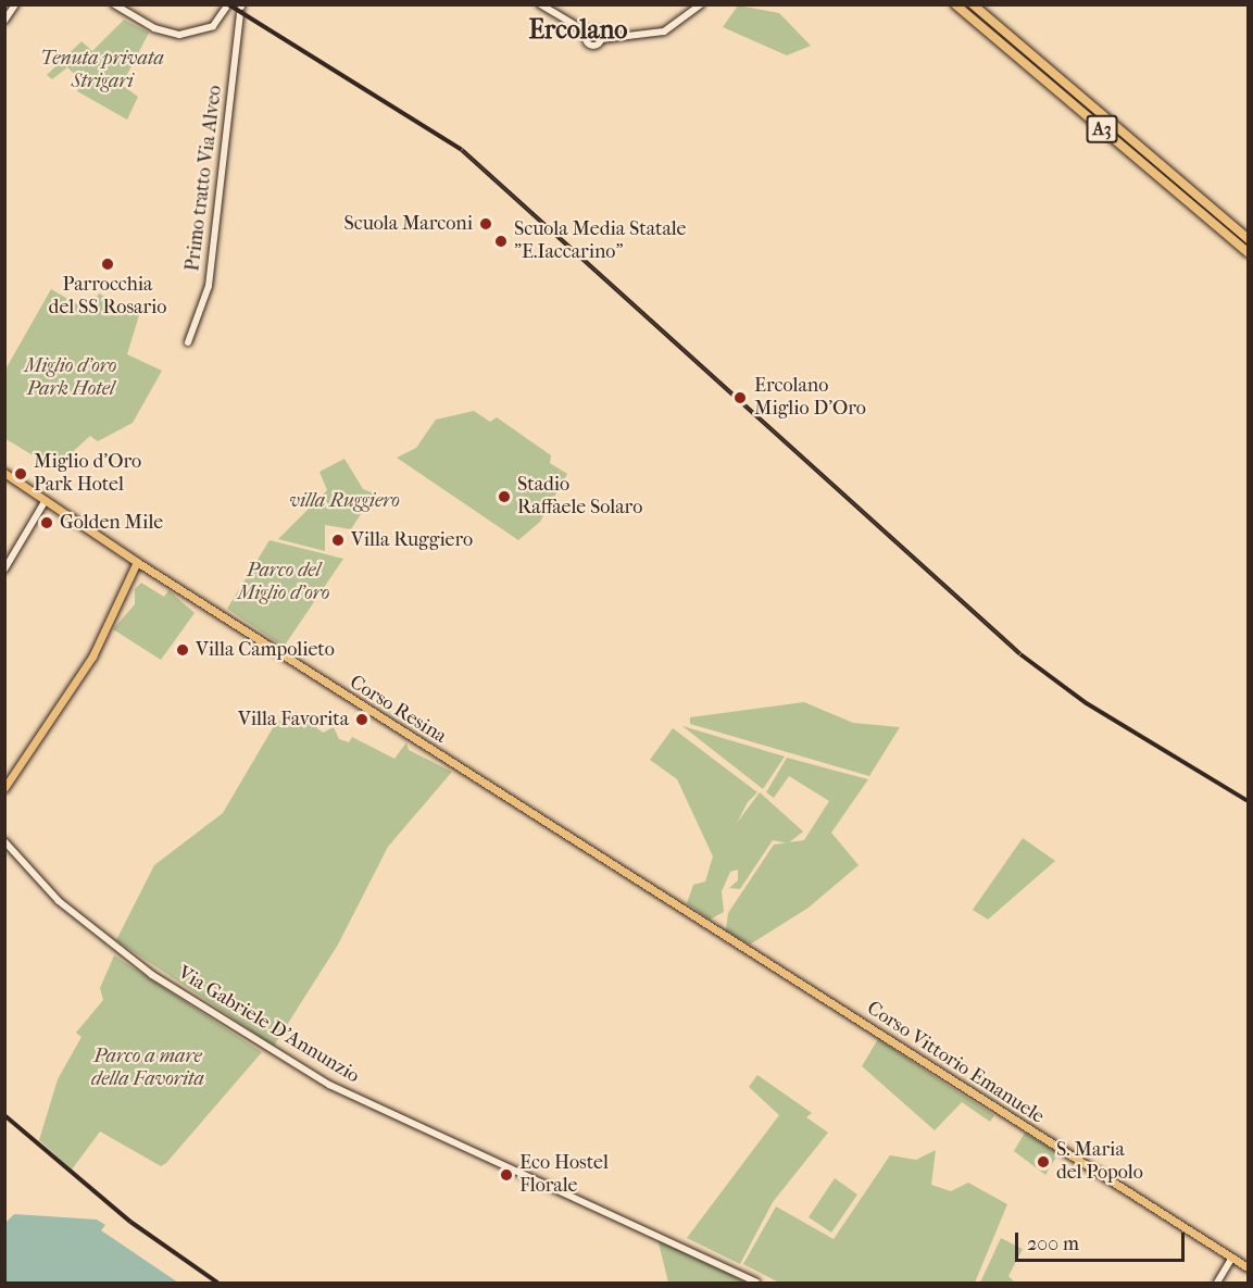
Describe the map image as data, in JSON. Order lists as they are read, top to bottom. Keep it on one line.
{"streets":{"highway":["A3"],"main road":["Corso Resina","Corso Vittorio Emanuele"],"street":["Primo tratto Via Alveo","Via Gabriele D'Annunzio"]},"crossings":[["Corso Resina","Corso Vittorio Emanuele"]],"districts":["Ercolano"],"parks":["Tenuta privata Strigari","Miglio d'oro Park Hotel","villa Ruggiero","Parco del Miglio d'oro","Parco a mare della Favorita"],"places":["Scuola Marconi","Scuola Media Statale \"E.Iaccarino\"","Parrocchia del SS Rosario","Ercolano Miglio D'Oro","Miglio d'Oro Park Hotel","Stadio Raffaele Solaro","Golden Mile","Villa Ruggiero","Villa Campolieto","Villa Favorita","S. Maria del Popolo","Eco Hostel Florale"],"scale_bar":"200 m"}
